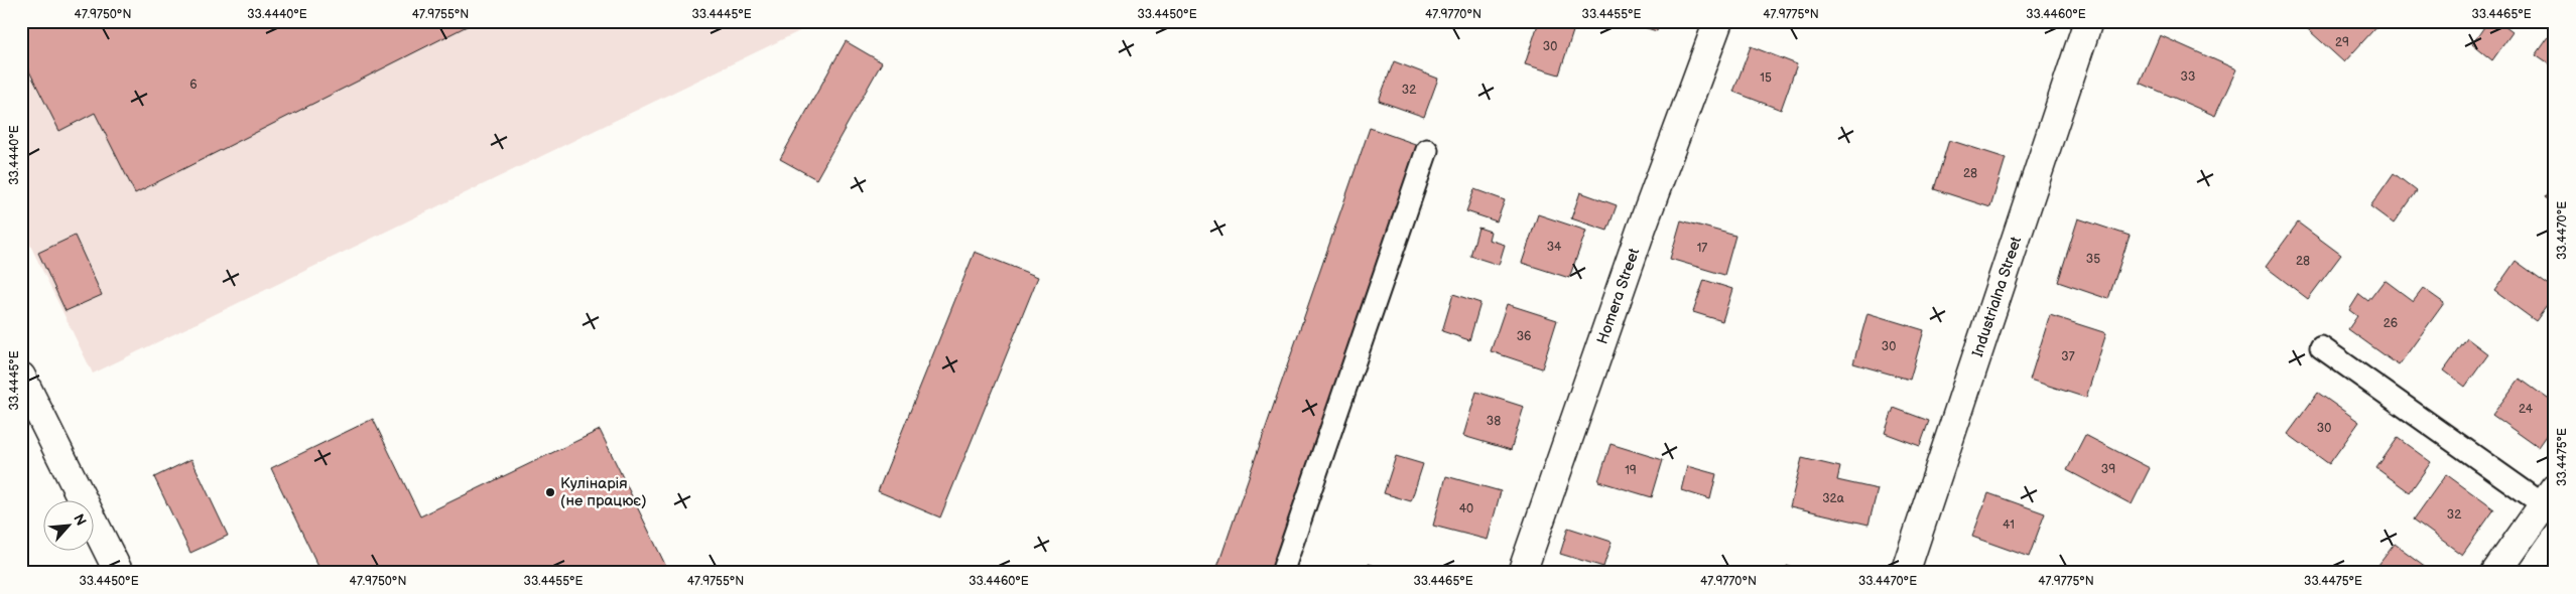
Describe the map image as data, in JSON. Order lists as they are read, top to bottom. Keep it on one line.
{"streets":{"street":["Homera Street","Industrialna Street"]},"places":["Кулінарія (не працює)"],"house_numbers":["29","30","33","15","6","32","28","34","17","35","28","26","36","30","37","24","38","30","39","19","32а","40","32","41"],"north":"top right","coordinates":["47.9750°N","33.4440°E","47.9755°N","33.4445°E","33.4450°E","47.9770°N","33.4455°E","47.9775°N","33.4460°E","33.4465°E","33.4470°E","33.4475°E"]}
